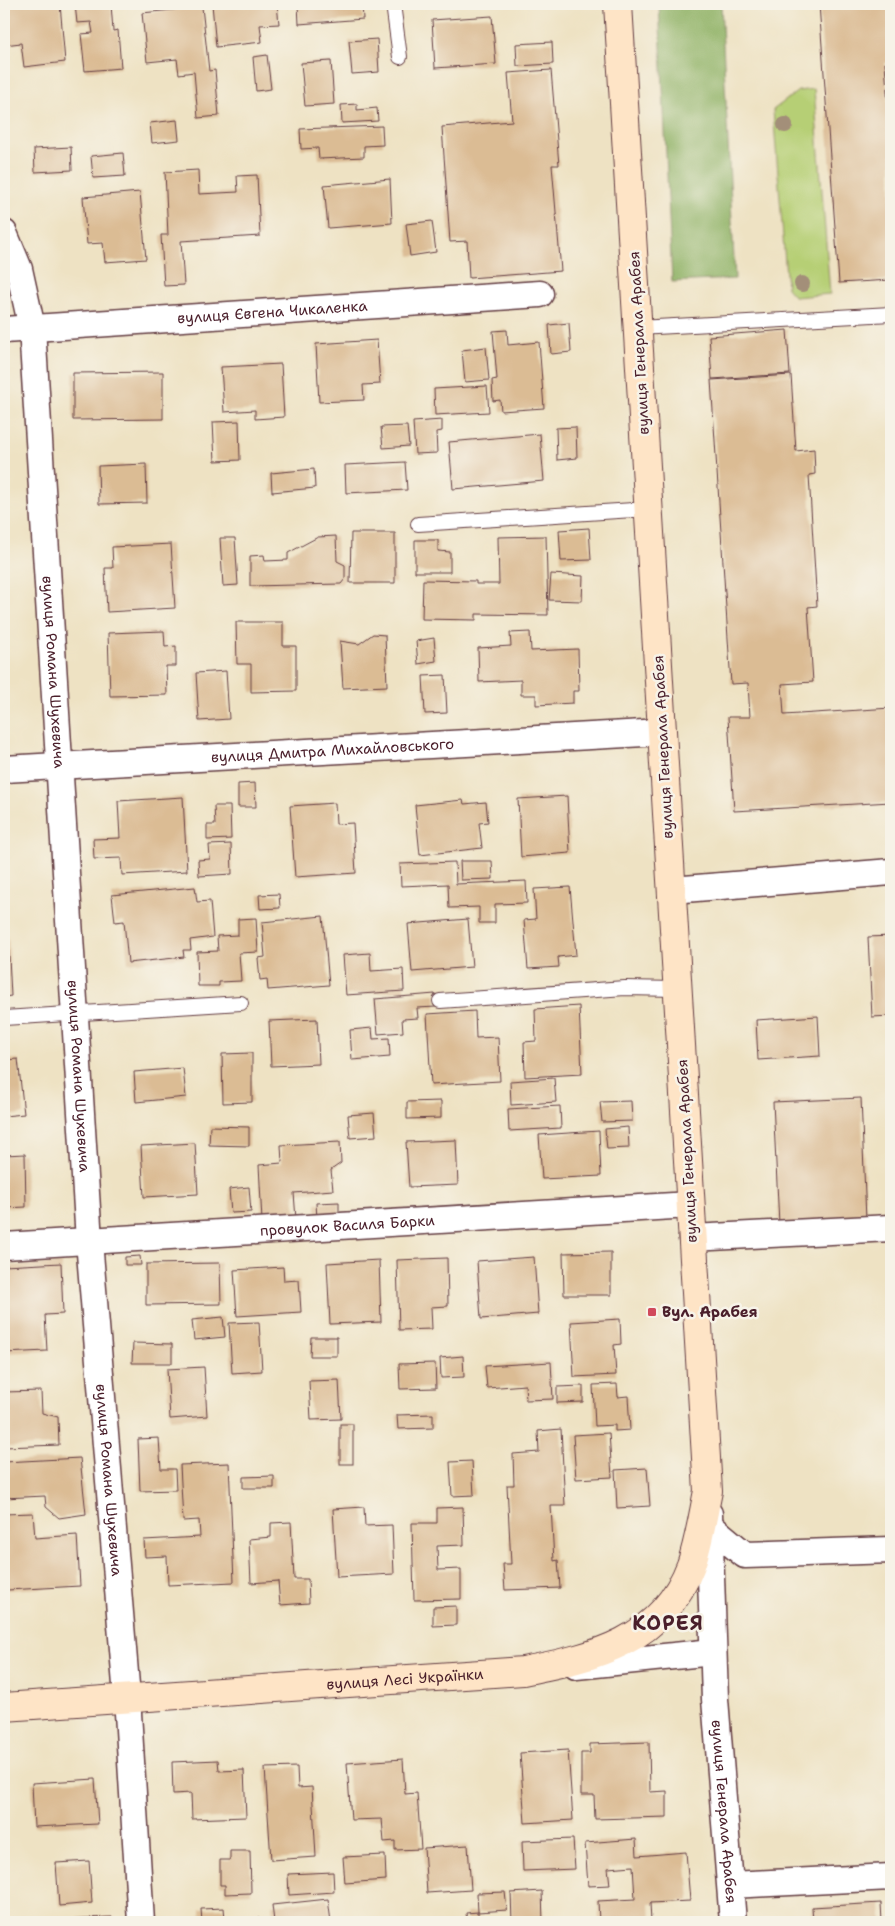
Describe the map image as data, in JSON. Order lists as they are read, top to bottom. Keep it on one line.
{"streets":{"main road":["вулиця Генерала Арабея","вулиця Лесі Українки"],"street":["вулиця Євгена Чикаленка","вулиця Романа Шухевича","вулиця Дмитра Михайловського","провулок Василя Барки"]},"crossings":[["вулиця Євгена Чикаленка","вулиця Романа Шухевича"],["вулиця Генерала Арабея","вулиця Дмитра Михайловського"],["вулиця Генерала Арабея","провулок Василя Барки"],["вулиця Генерала Арабея","вулиця Лесі Українки"],["вулиця Романа Шухевича","вулиця Дмитра Михайловського"],["вулиця Романа Шухевича","провулок Василя Барки"],["вулиця Романа Шухевича","вулиця Лесі Українки"]],"districts":["КОРЕЯ"],"places":{"transit":["Вул. Арабея"]}}
